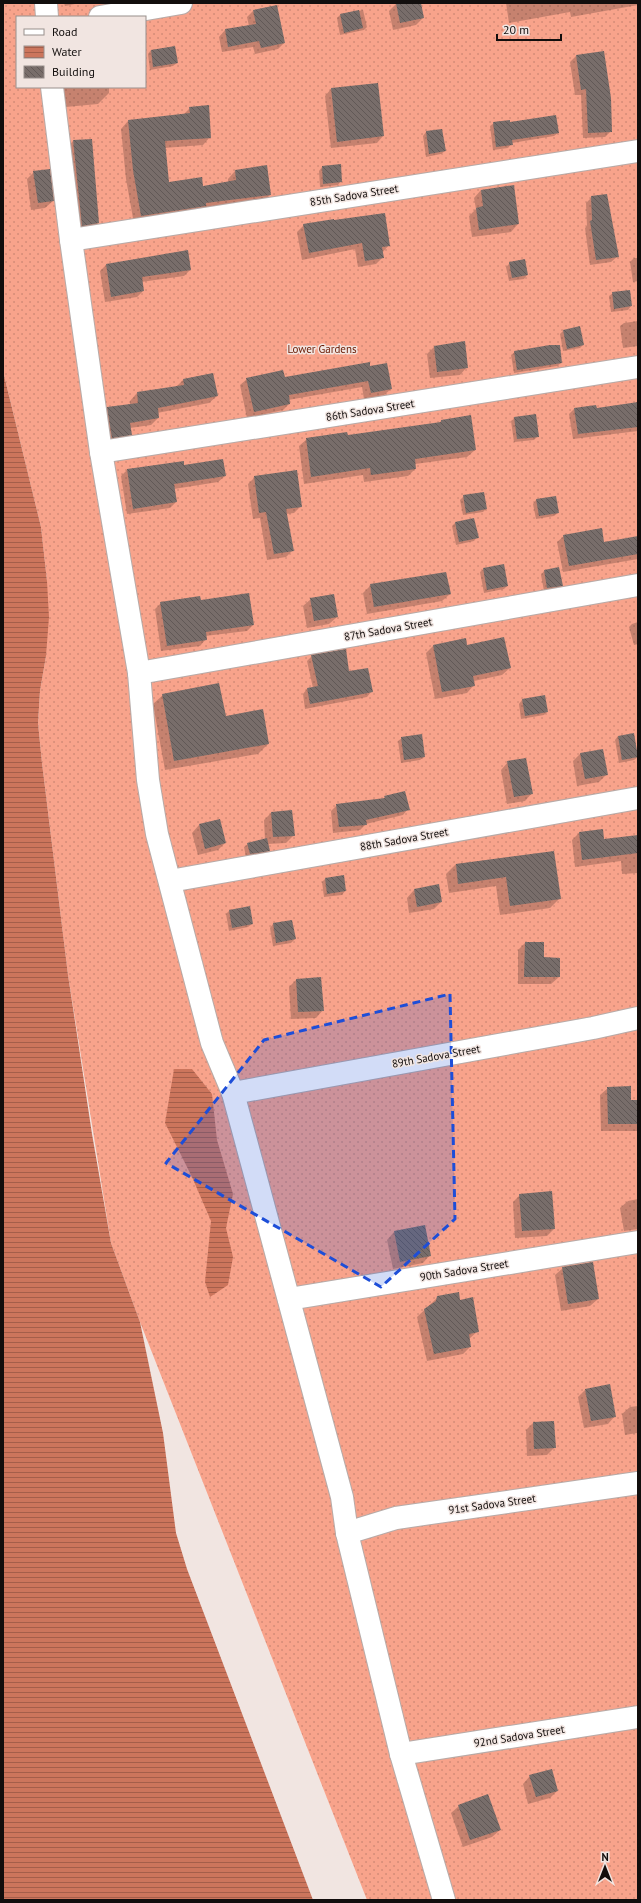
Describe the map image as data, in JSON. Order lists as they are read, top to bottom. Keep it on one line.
{"streets":{"street":["85th Sadova Street","86th Sadova Street","87th Sadova Street","88th Sadova Street","89th Sadova Street","90th Sadova Street","91st Sadova Street","92nd Sadova Street"]},"parks":["Lower Gardens"],"legend":["Road","Water","Building"],"scale_bar":"20 m","north":"top"}
